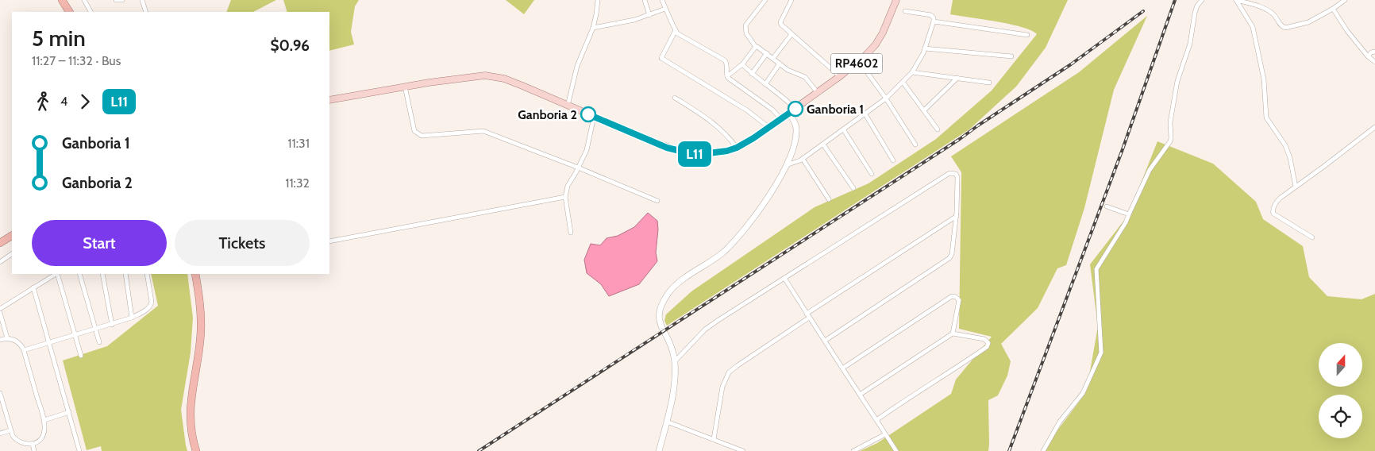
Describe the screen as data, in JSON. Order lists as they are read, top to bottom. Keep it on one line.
{"streets":{"main road":["RP4602"]},"places":["Ganboria 1","Ganboria 2"],"lines":["bus line L11"],"north":"top","page":{"on_map":"L11","heading":["5 min","11:27 – 11:32 · Bus","$0.96"],"legs":["4","L11"],"list":[{"name":"Ganboria 1","value":"11:31"},{"name":"Ganboria 2","value":"11:32"}],"buttons":["Start","Tickets"]}}
